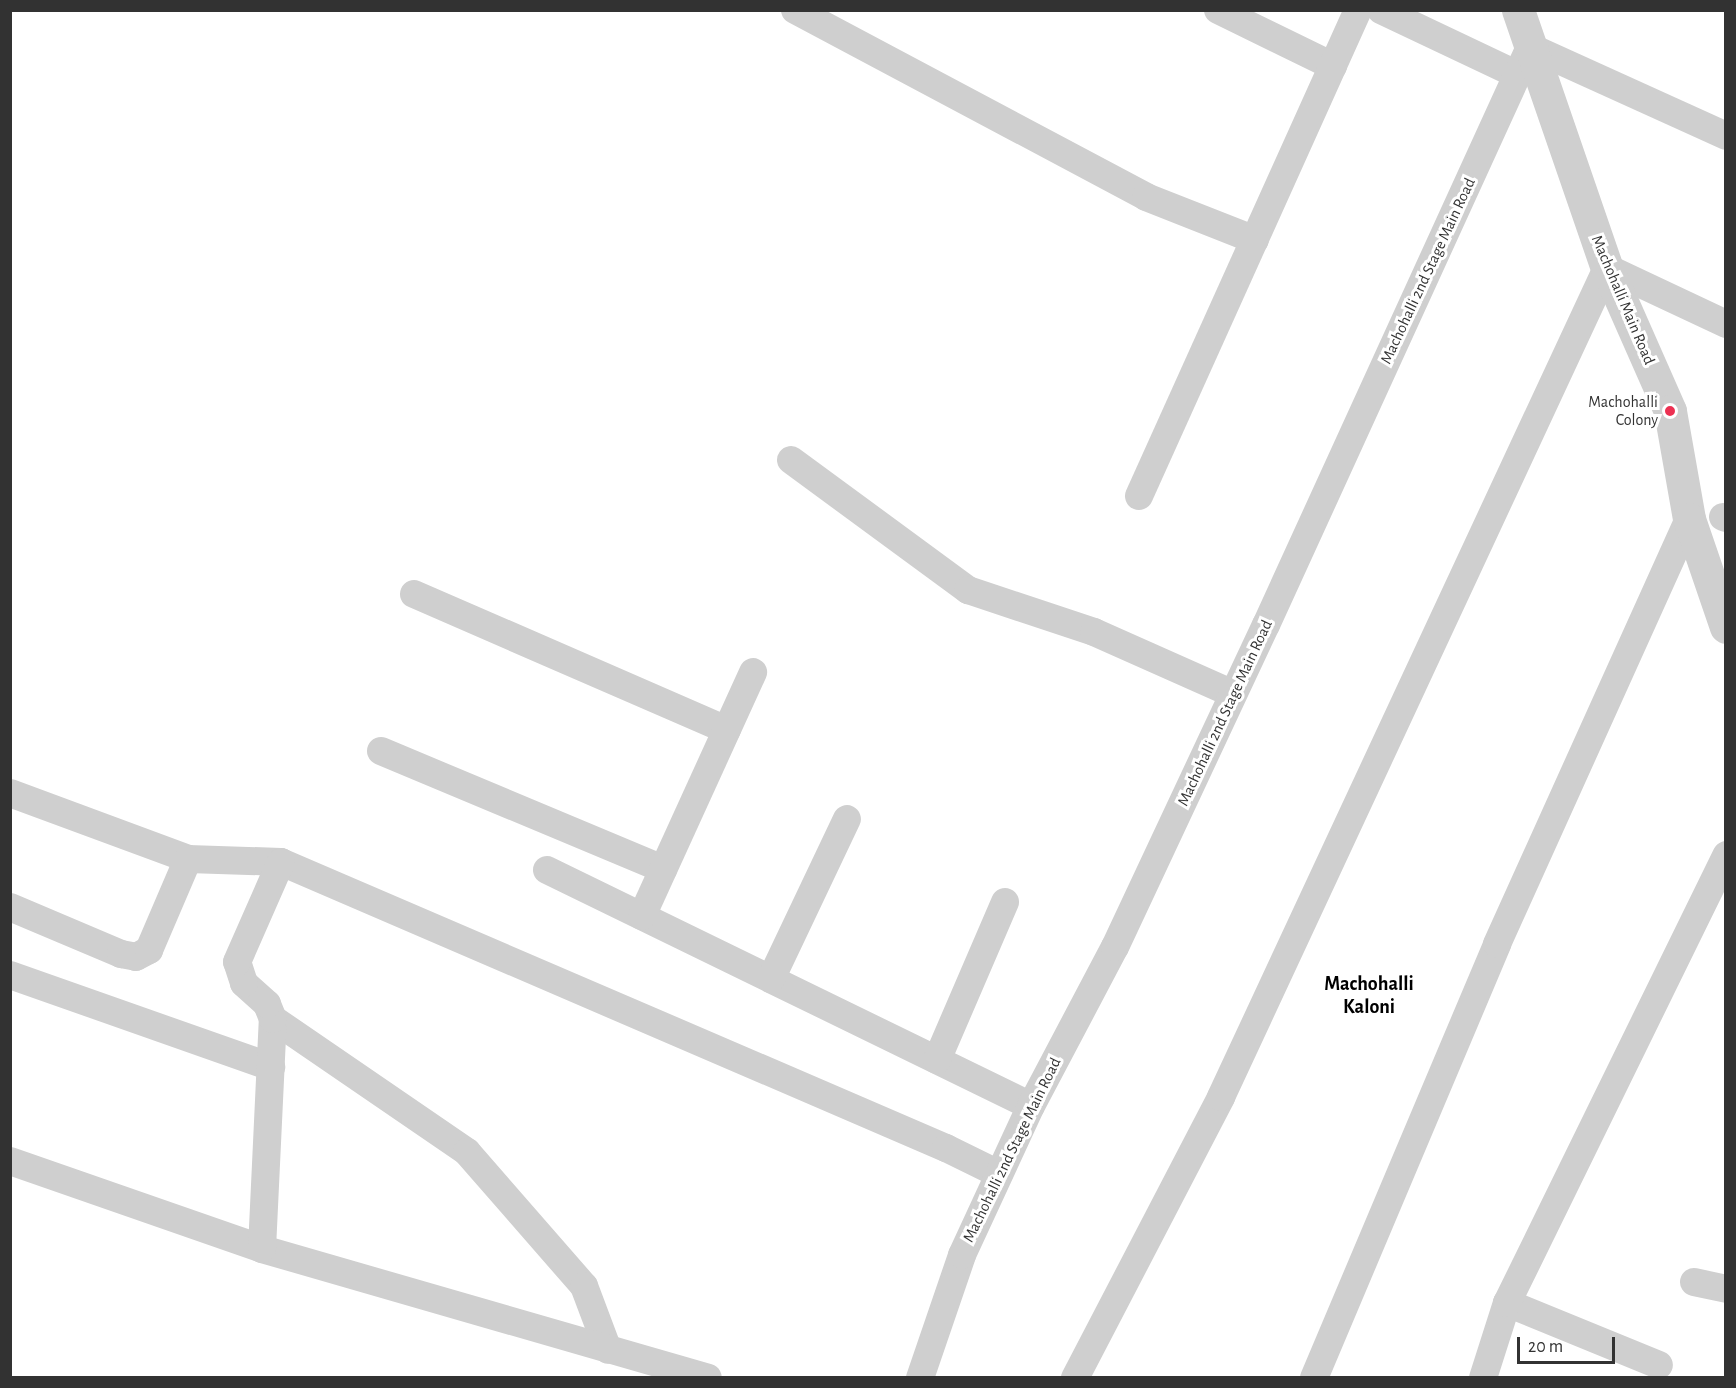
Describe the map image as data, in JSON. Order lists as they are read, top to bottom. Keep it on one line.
{"streets":{"street":["Machohalli 2nd Stage Main Road","Machohalli Main Road"]},"crossings":[["Machohalli 2nd Stage Main Road","Machohalli Main Road"]],"districts":["Machohalli Kaloni"],"places":["Machohalli Colony"],"scale_bar":"20 m"}
